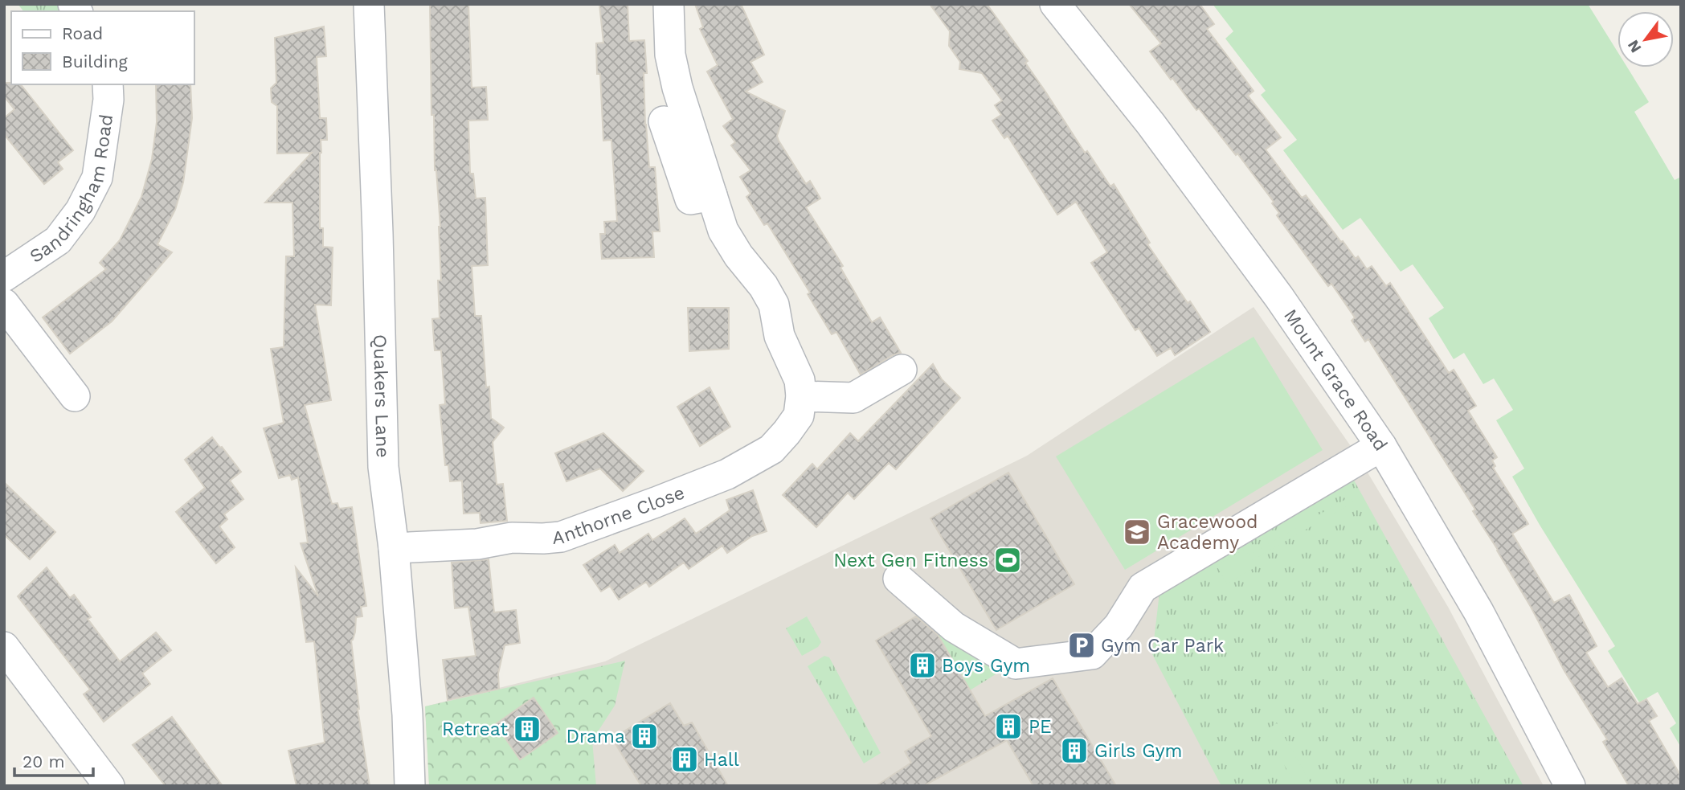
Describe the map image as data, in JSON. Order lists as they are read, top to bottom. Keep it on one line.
{"streets":{"street":["Sandringham Road","Mount Grace Road","Quakers Lane","Anthorne Close"]},"crossings":[["Quakers Lane","Anthorne Close"]],"places":{"school or university":["Gracewood Academy"],"sports":["Next Gen Fitness"],"parking":["Gym Car Park"],"building":["Boys Gym","PE","Retreat","Drama","Girls Gym","Hall"]},"legend":["Road","Building"],"scale_bar":"20 m","north":"bottom left"}
